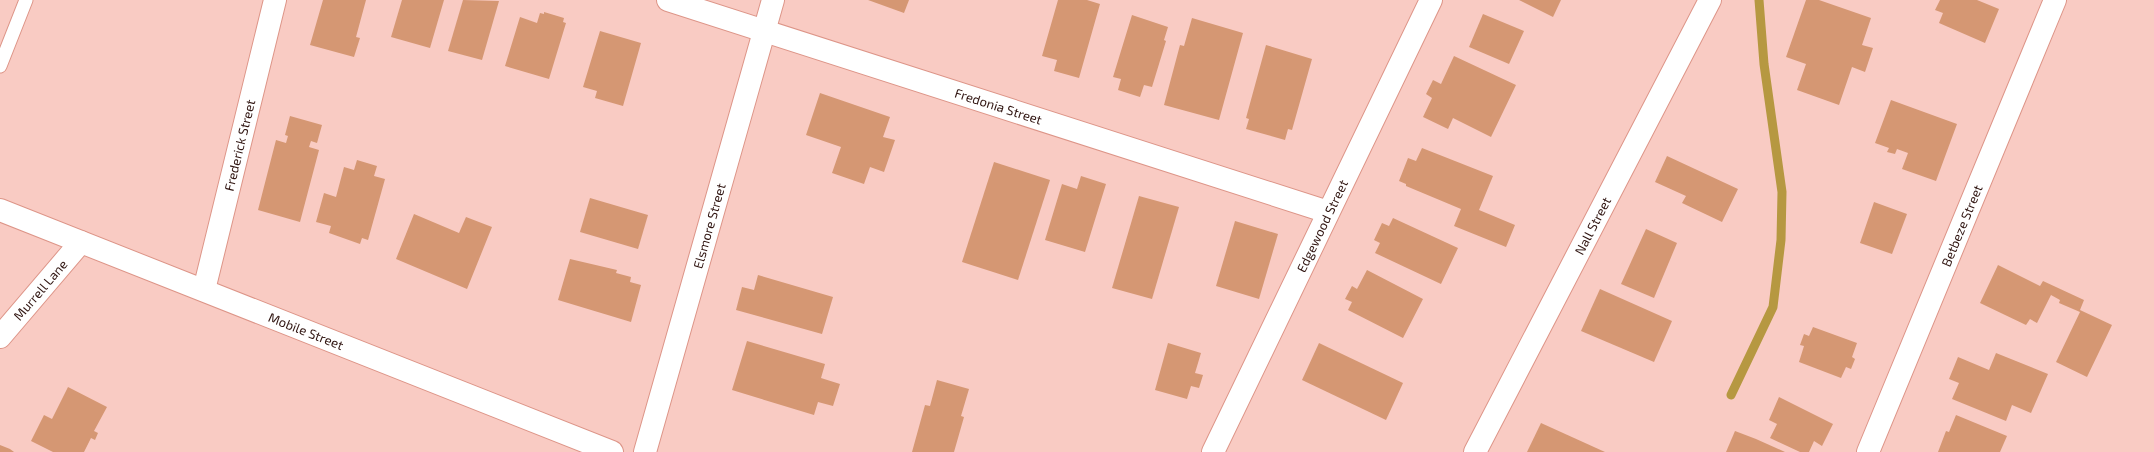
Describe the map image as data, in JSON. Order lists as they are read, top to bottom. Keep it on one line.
{"streets":{"street":["Fredonia Street","Frederick Street","Elsmore Street","Edgewood Street","Nall Street","Betbeze Street","Murrell Lane","Mobile Street"]},"crossings":[["Fredonia Street","Elsmore Street"],["Fredonia Street","Edgewood Street"],["Frederick Street","Mobile Street"],["Murrell Lane","Mobile Street"]]}
